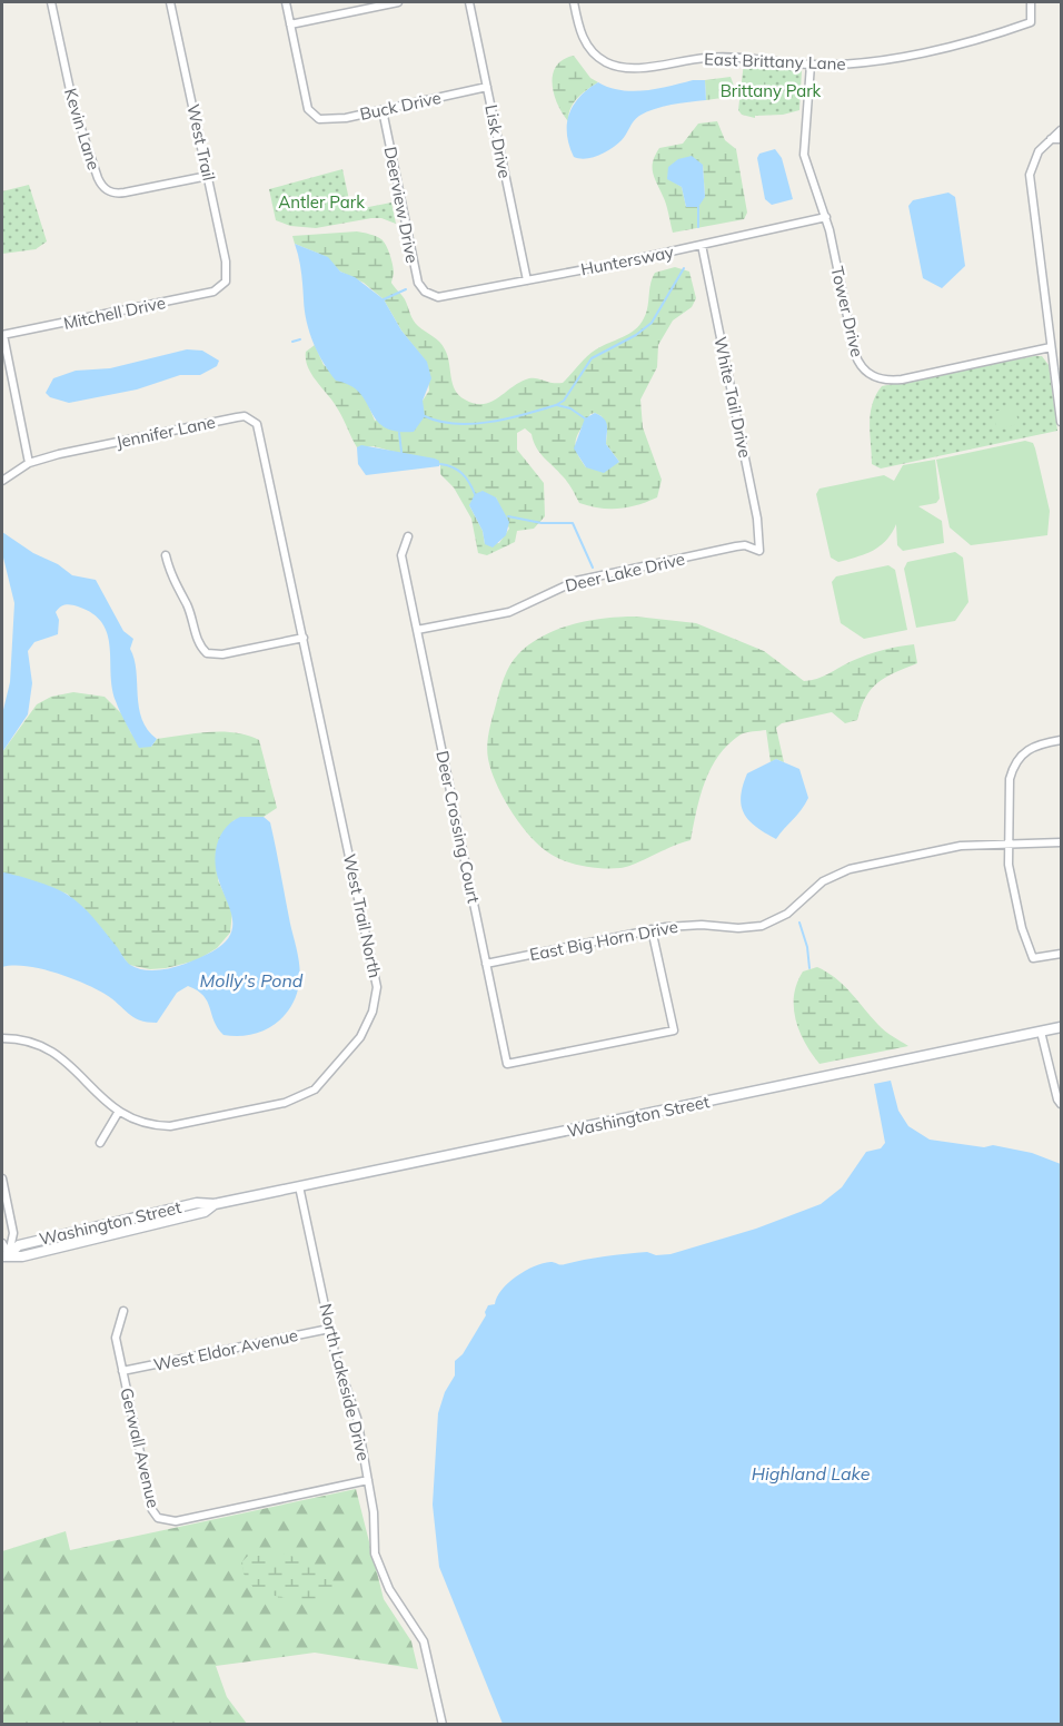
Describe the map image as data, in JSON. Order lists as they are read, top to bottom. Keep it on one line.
{"streets":{"main road":["Washington Street"],"street":["East Brittany Lane","Buck Drive","Kevin Lane","Lisk Drive","West Trail","Deerview Drive","Huntersway","Tower Drive","Mitchell Drive","White Tail Drive","Jennifer Lane","Deer Lake Drive","Deer Crossing Court","West Trail North","East Big Horn Drive","West Eldor Avenue","North Lakeside Drive","Gerwall Avenue"]},"crossings":[["East Brittany Lane","Tower Drive"],["Buck Drive","Lisk Drive"],["Buck Drive","Deerview Drive"],["Kevin Lane","West Trail"],["Lisk Drive","Huntersway"],["West Trail","Mitchell Drive"],["Deerview Drive","Huntersway"],["Huntersway","Tower Drive"],["Huntersway","White Tail Drive"],["White Tail Drive","Deer Lake Drive"],["Jennifer Lane","West Trail North"],["Deer Lake Drive","Deer Crossing Court"],["Deer Crossing Court","East Big Horn Drive"],["Washington Street","North Lakeside Drive"],["West Eldor Avenue","North Lakeside Drive"],["West Eldor Avenue","Gerwall Avenue"],["North Lakeside Drive","Gerwall Avenue"]],"water":["Molly's Pond","Highland Lake"],"parks":["Brittany Park","Antler Park"]}
